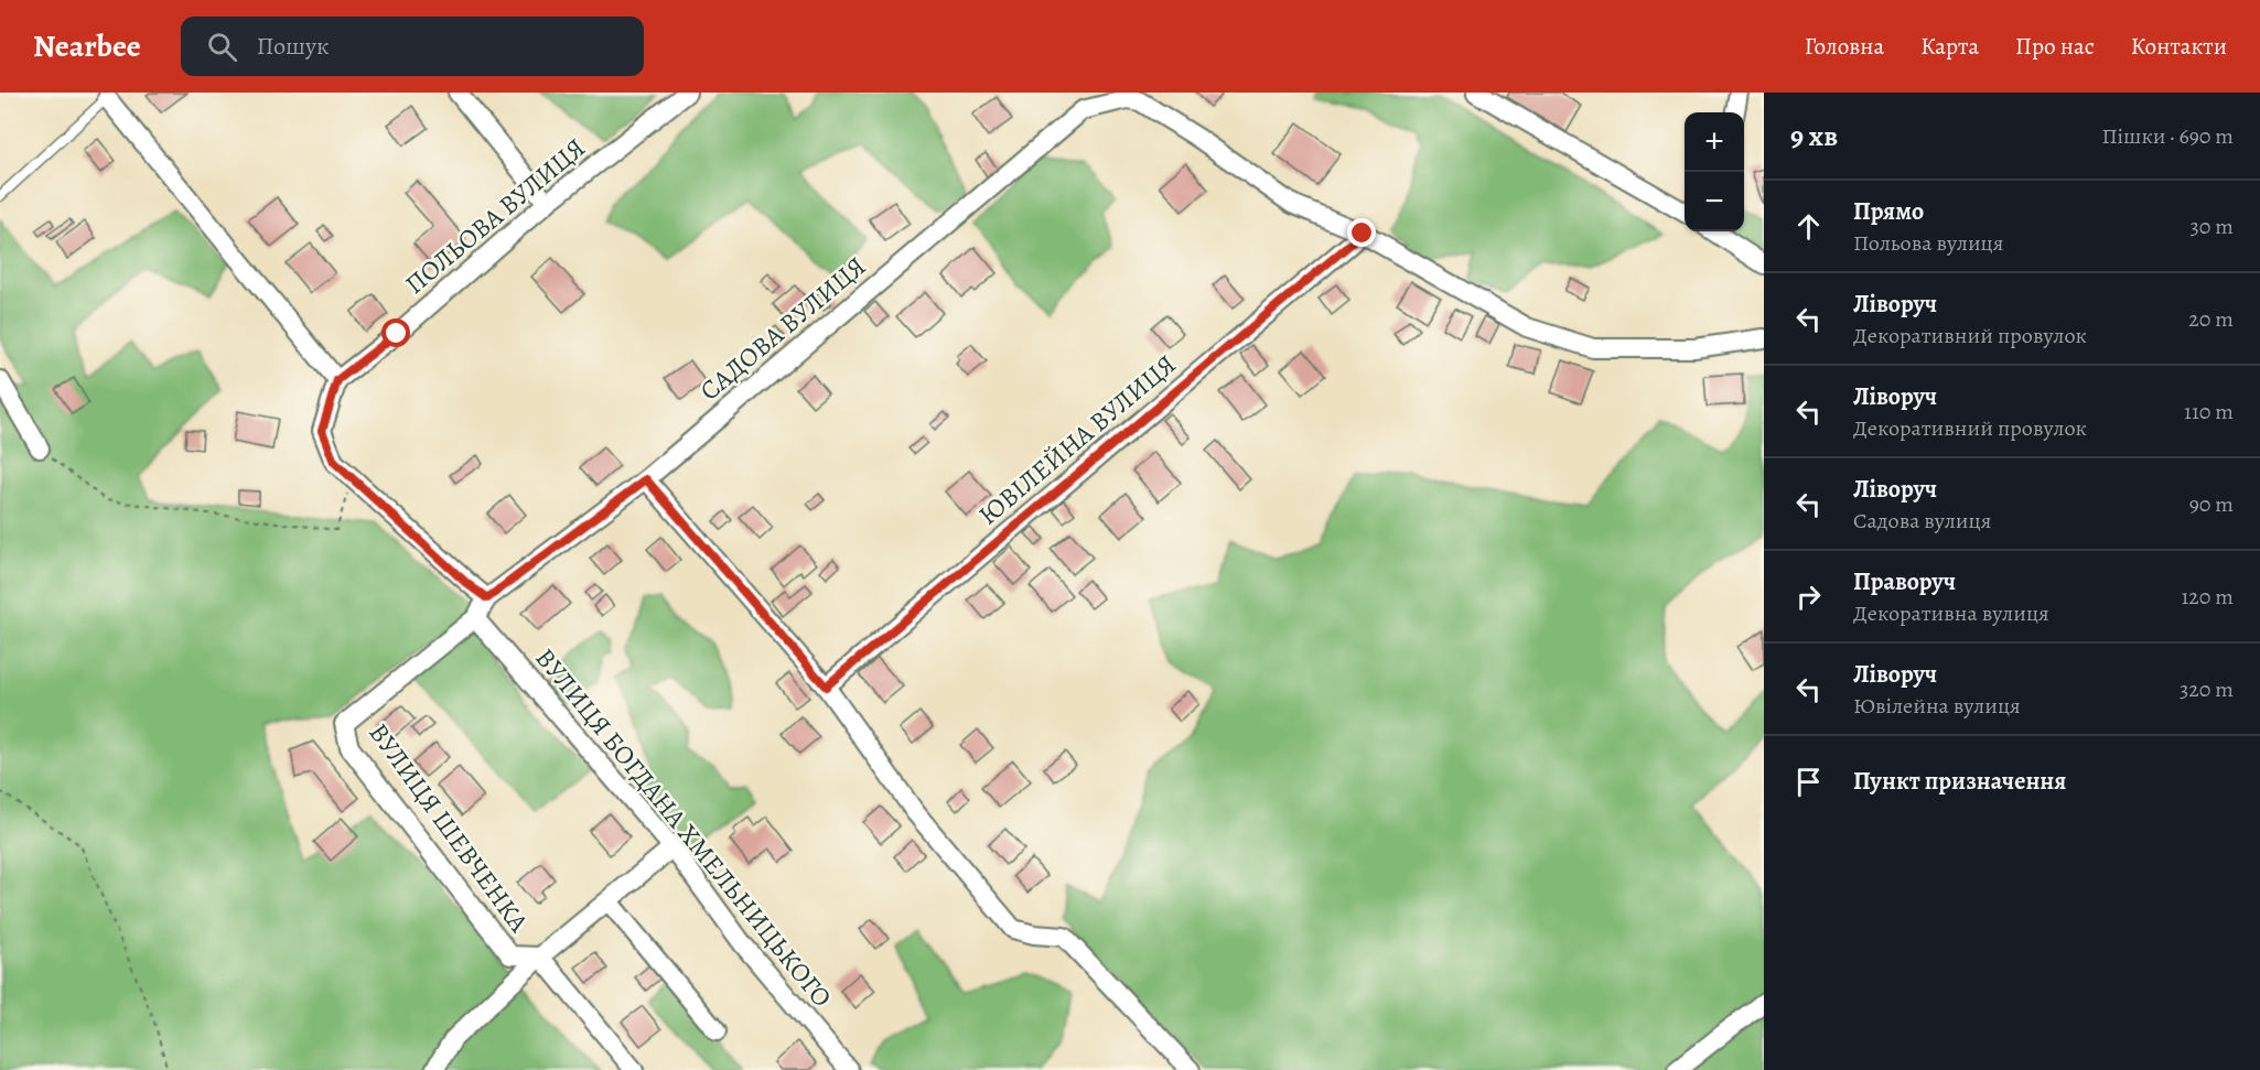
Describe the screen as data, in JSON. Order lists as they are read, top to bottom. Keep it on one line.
{"streets":{"street":["ПОЛЬОВА ВУЛИЦЯ","САДОВА ВУЛИЦЯ","ЮВІЛЕЙНА ВУЛИЦЯ","ВУЛИЦЯ ШЕВЧЕНКА","ВУЛИЦЯ БОГДАНА ХМЕЛЬНИЦЬКОГО"]},"crossings":[["САДОВА ВУЛИЦЯ","ВУЛИЦЯ ШЕВЧЕНКА"],["САДОВА ВУЛИЦЯ","ВУЛИЦЯ БОГДАНА ХМЕЛЬНИЦЬКОГО"],["ВУЛИЦЯ ШЕВЧЕНКА","ВУЛИЦЯ БОГДАНА ХМЕЛЬНИЦЬКОГО"]],"page":{"header":"Nearbee","search":"Пошук","nav":["Головна","Карта","Про нас","Контакти"],"heading":["9 хв","Пішки · 690 m"],"map_buttons":["+","−"],"list":[["Прямо","Польова вулиця","30 m"],["Ліворуч","Декоративний провулок","20 m"],["Ліворуч","Декоративний провулок","110 m"],["Ліворуч","Садова вулиця","90 m"],["Праворуч","Декоративна вулиця","120 m"],["Ліворуч","Ювілейна вулиця","320 m"],"Пункт призначення"]}}
